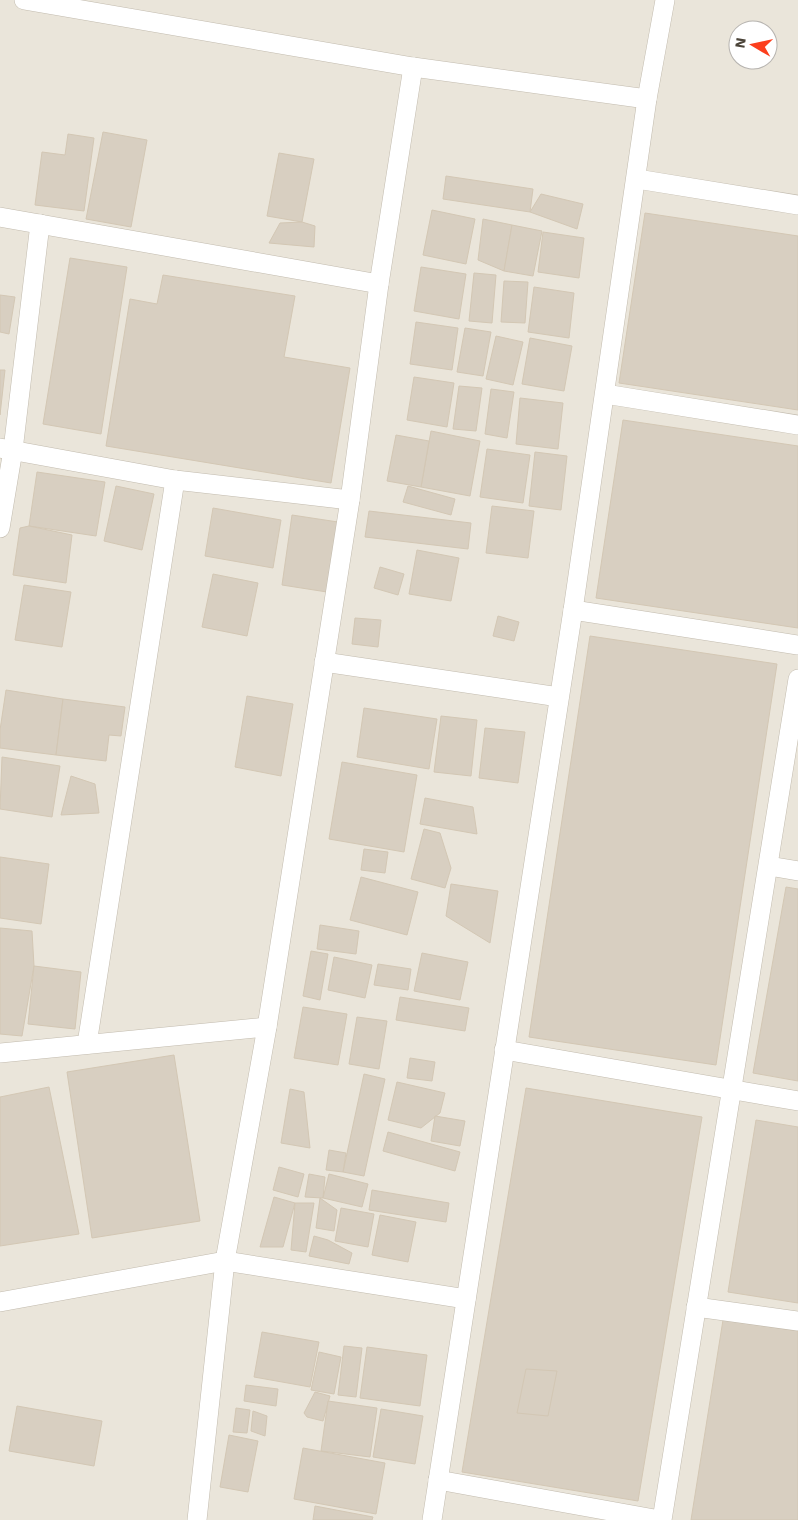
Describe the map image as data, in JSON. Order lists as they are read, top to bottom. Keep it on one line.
{"north":"left"}
